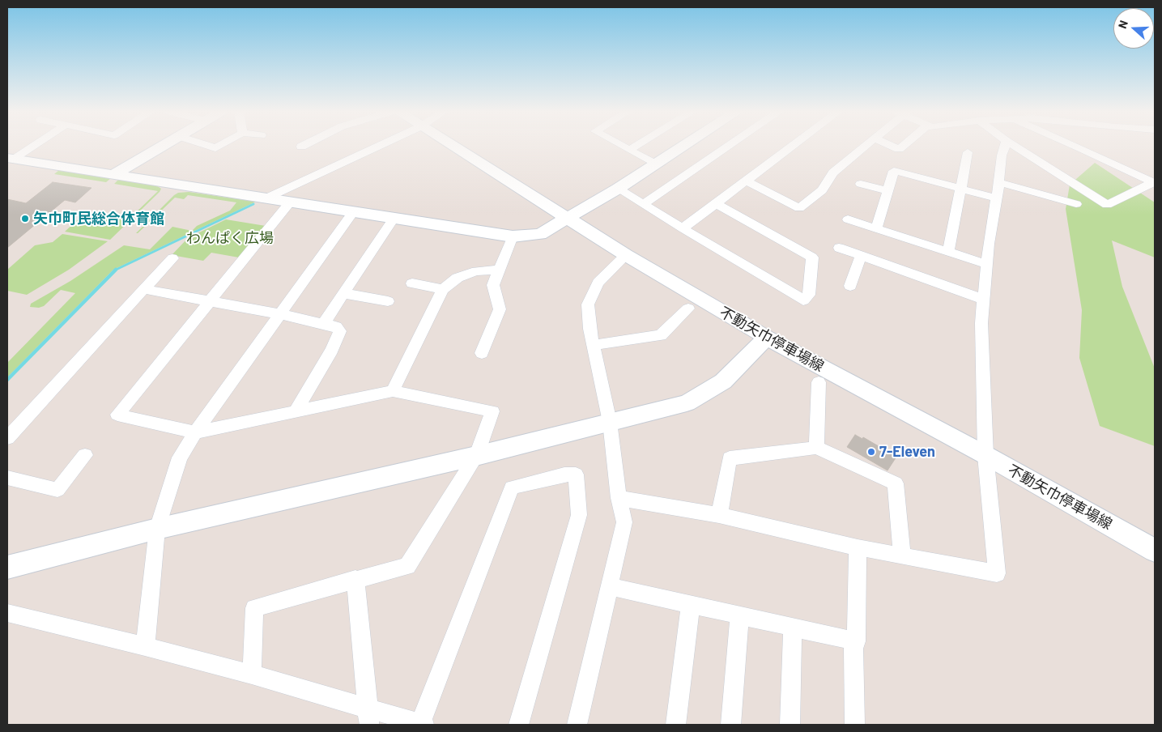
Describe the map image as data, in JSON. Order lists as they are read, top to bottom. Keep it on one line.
{"streets":{"street":["不動矢巾停車場線"]},"parks":["わんぱく広場"],"places":["矢巾町民総合体育館","7-Eleven"],"north":"left"}
